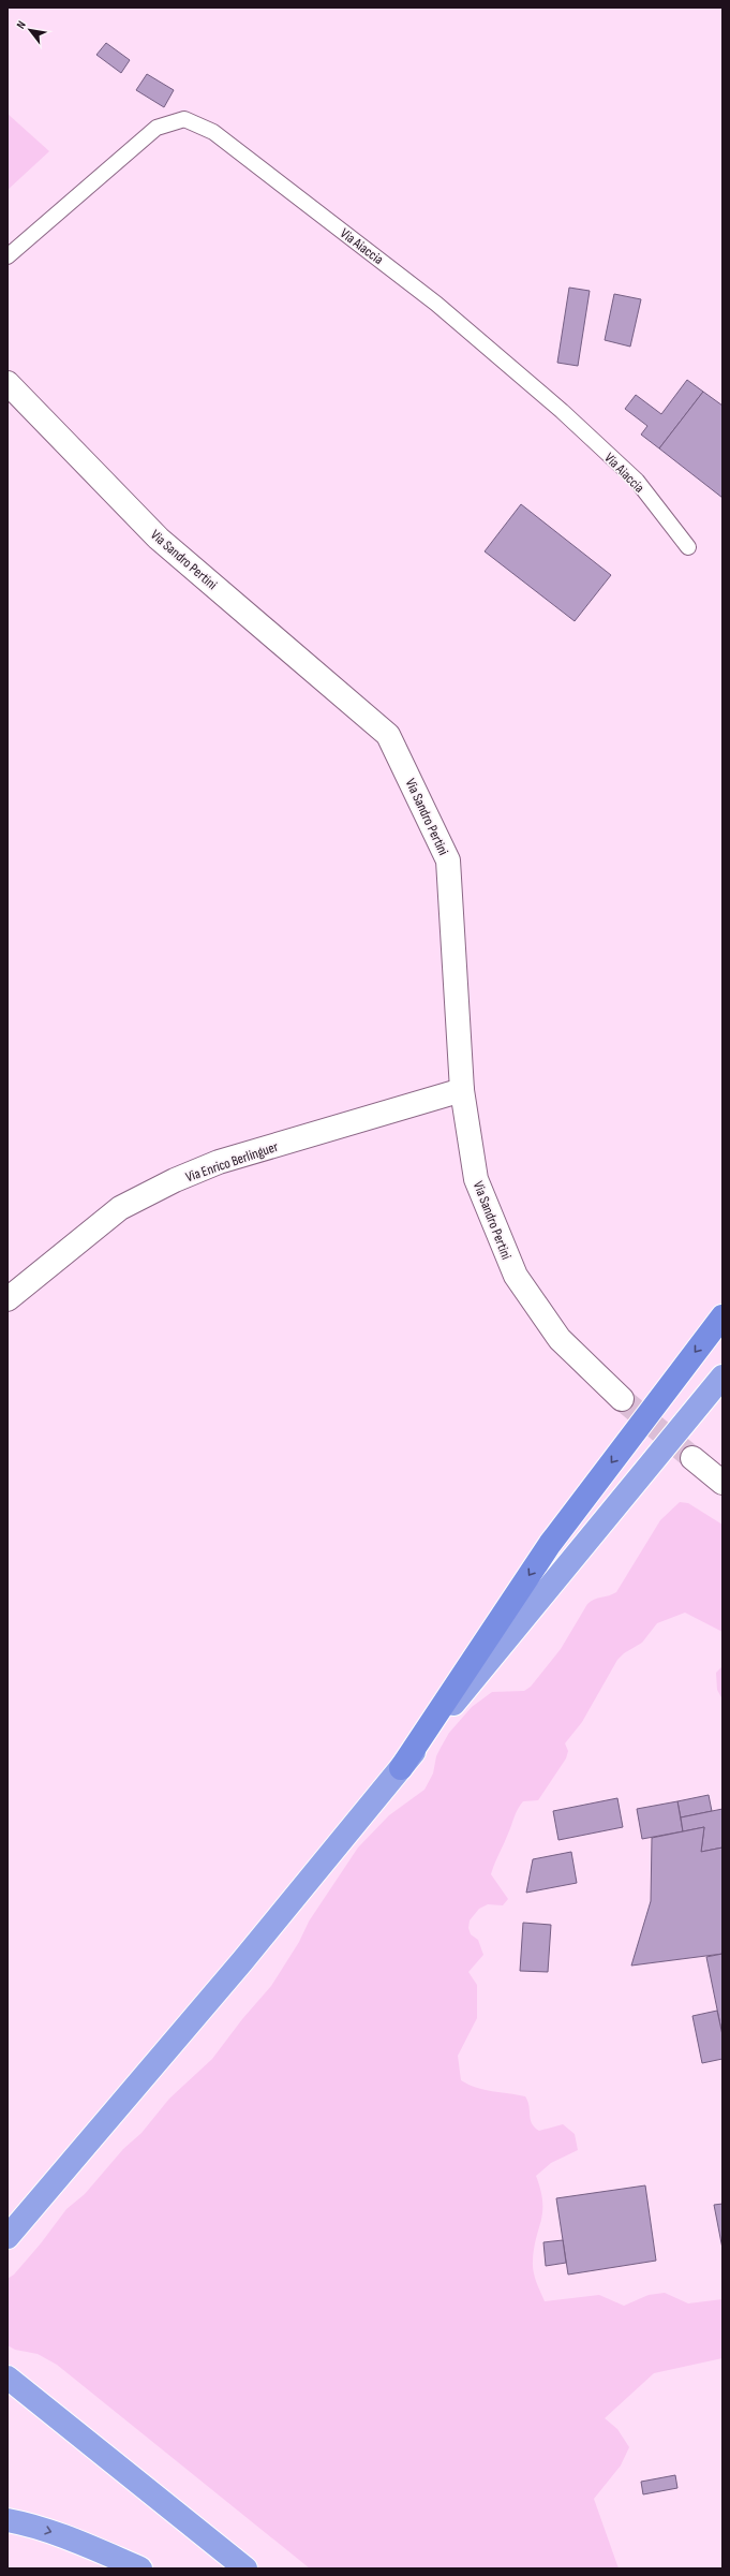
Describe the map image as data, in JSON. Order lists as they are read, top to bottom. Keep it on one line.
{"streets":{"street":["Via Sandro Pertini","Via Enrico Berlinguer"],"lane":["Via Aiaccia"]},"crossings":[["Via Sandro Pertini","Via Enrico Berlinguer"]],"north":"top left"}
